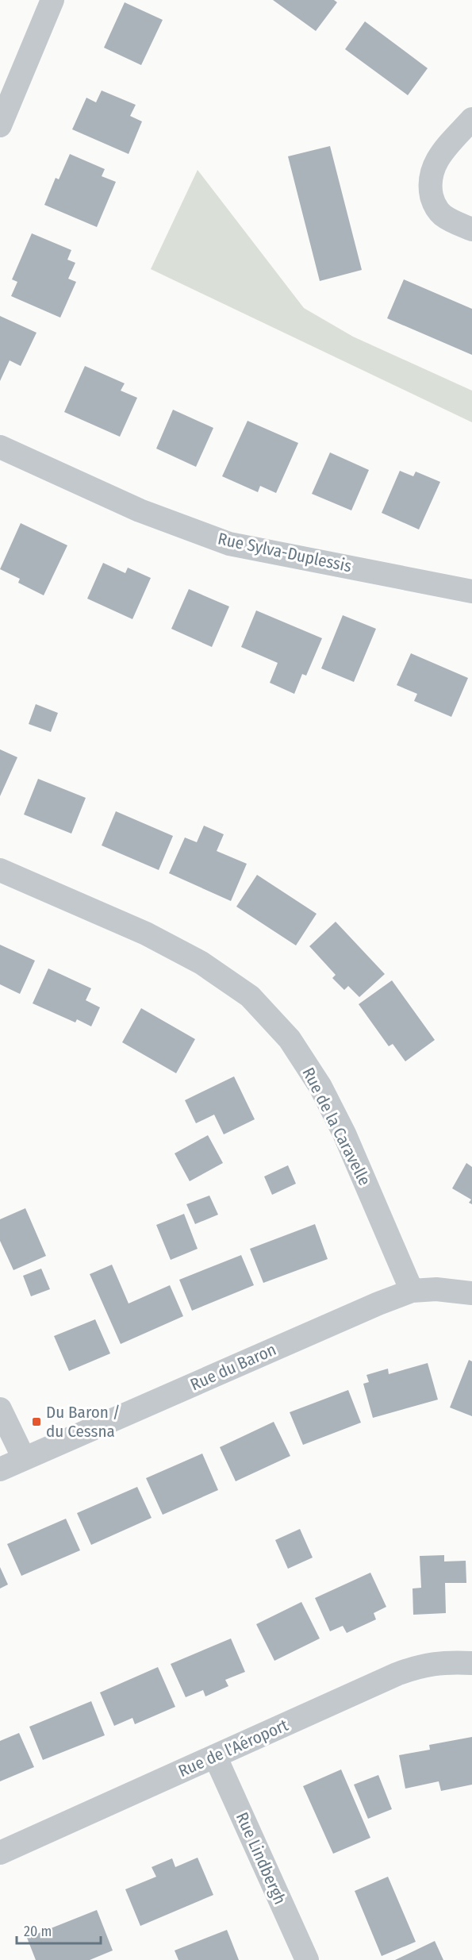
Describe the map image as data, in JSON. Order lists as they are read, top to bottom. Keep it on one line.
{"streets":{"street":["Rue Sylva-Duplessis","Rue de la Caravelle","Rue du Baron","Rue de l'Aéroport","Rue Lindbergh"]},"crossings":[["Rue de la Caravelle","Rue du Baron"],["Rue de l'Aéroport","Rue Lindbergh"]],"places":{"transit":["Du Baron / du Cessna"]},"scale_bar":"20 m"}
